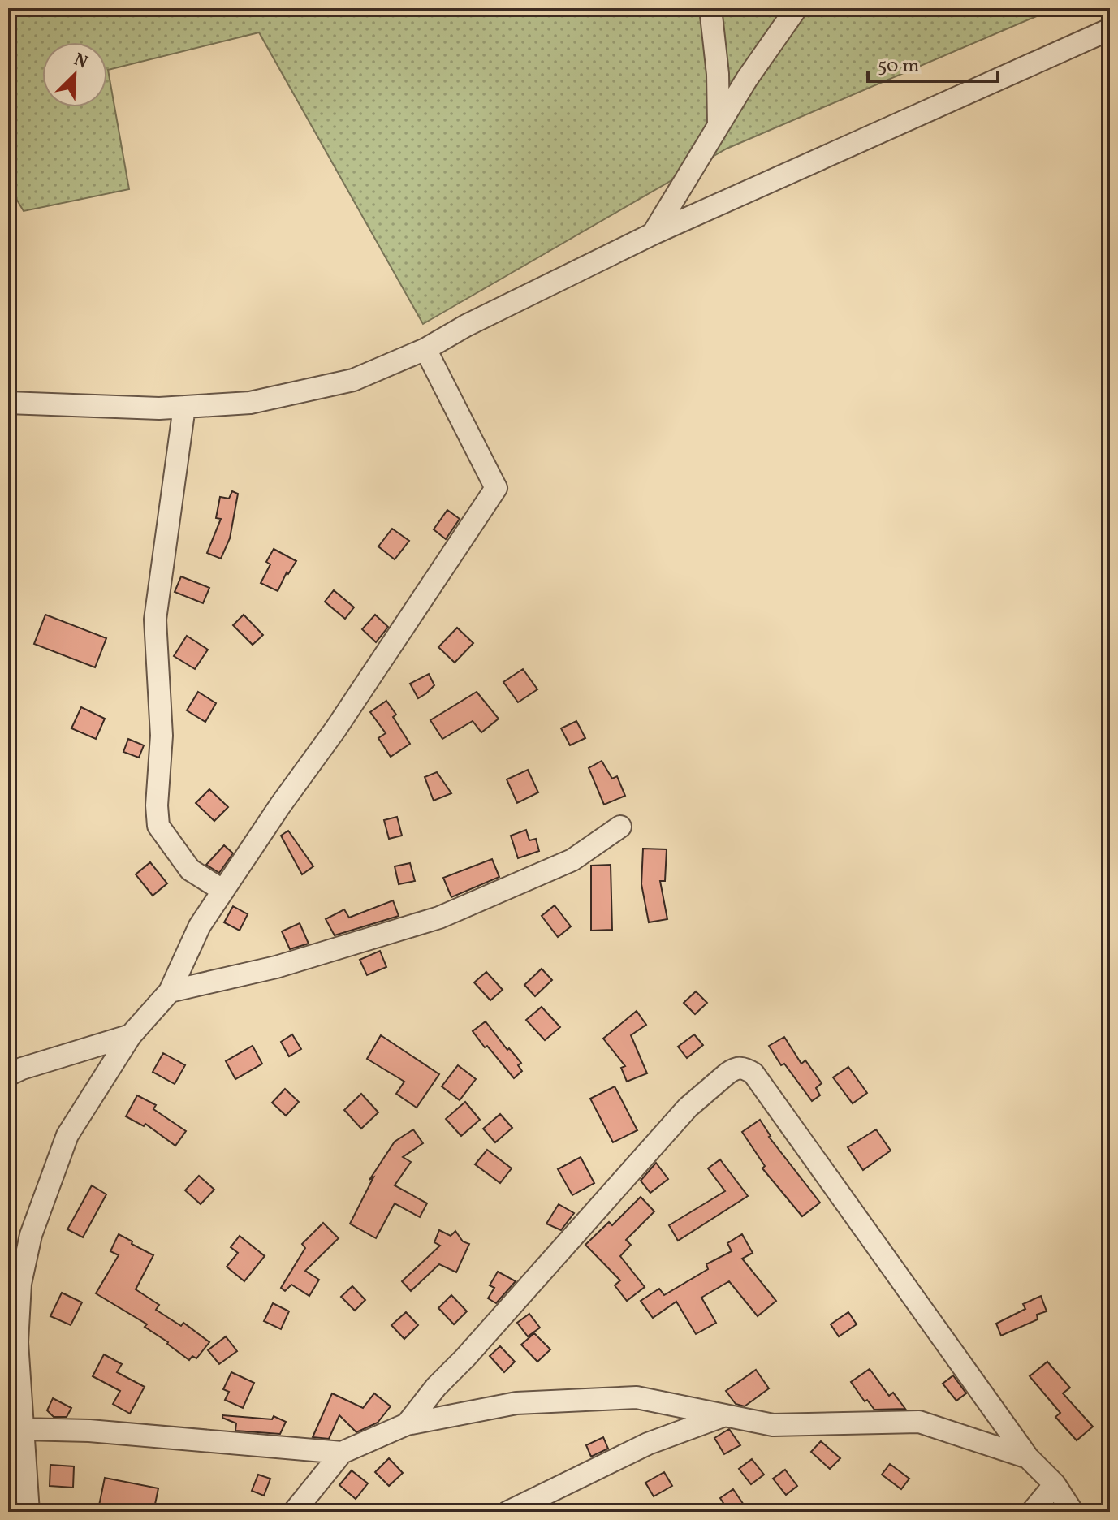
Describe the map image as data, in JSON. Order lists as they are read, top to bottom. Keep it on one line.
{"scale_bar":"50 m","north":"top right"}
